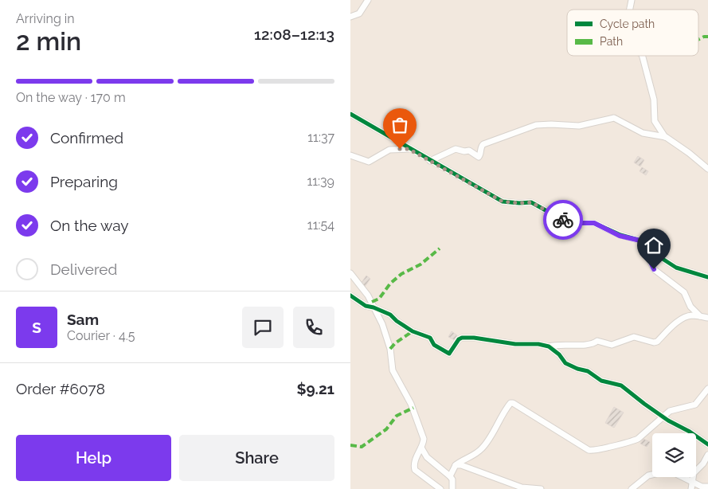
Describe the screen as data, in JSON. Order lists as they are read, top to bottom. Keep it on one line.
{"legend":["Cycle path","Path"],"page":{"heading":["2 min","Arriving in","12:08–12:13"],"panel":["Sam","Courier · 4.5","Order #6078","$9.21"],"bar":"On the way · 170 m","list":[["Confirmed","11:37"],["Preparing","11:39"],["On the way","11:54"],"Delivered"],"round":"S","buttons":["Help","Share"]}}
